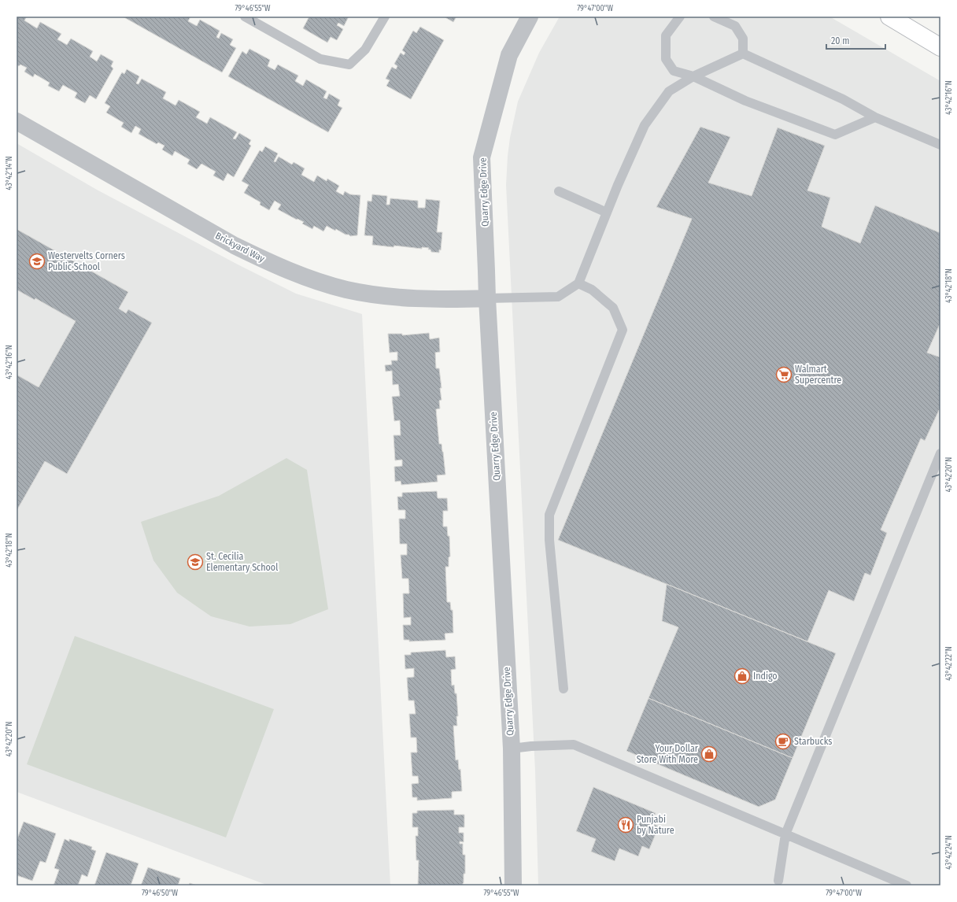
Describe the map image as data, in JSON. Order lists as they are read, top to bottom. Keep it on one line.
{"streets":{"street":["Quarry Edge Drive","Brickyard Way"]},"crossings":[["Quarry Edge Drive","Brickyard Way"]],"places":{"school or university":["Westervelts Corners Public School","St. Cecilia Elementary School"],"supermarket":["Walmart Supercentre"],"shop":["Indigo","Your Dollar Store With More"],"cafe":["Starbucks"],"restaurant":["Punjabi by Nature"]},"scale_bar":"20 m","coordinates":["79°46'55\"W","79°47'00\"W","43°42'16\"N","43°42'14\"N","43°42'18\"N","43°42'20\"N","43°42'22\"N","43°42'24\"N","79°46'50\"W"]}
